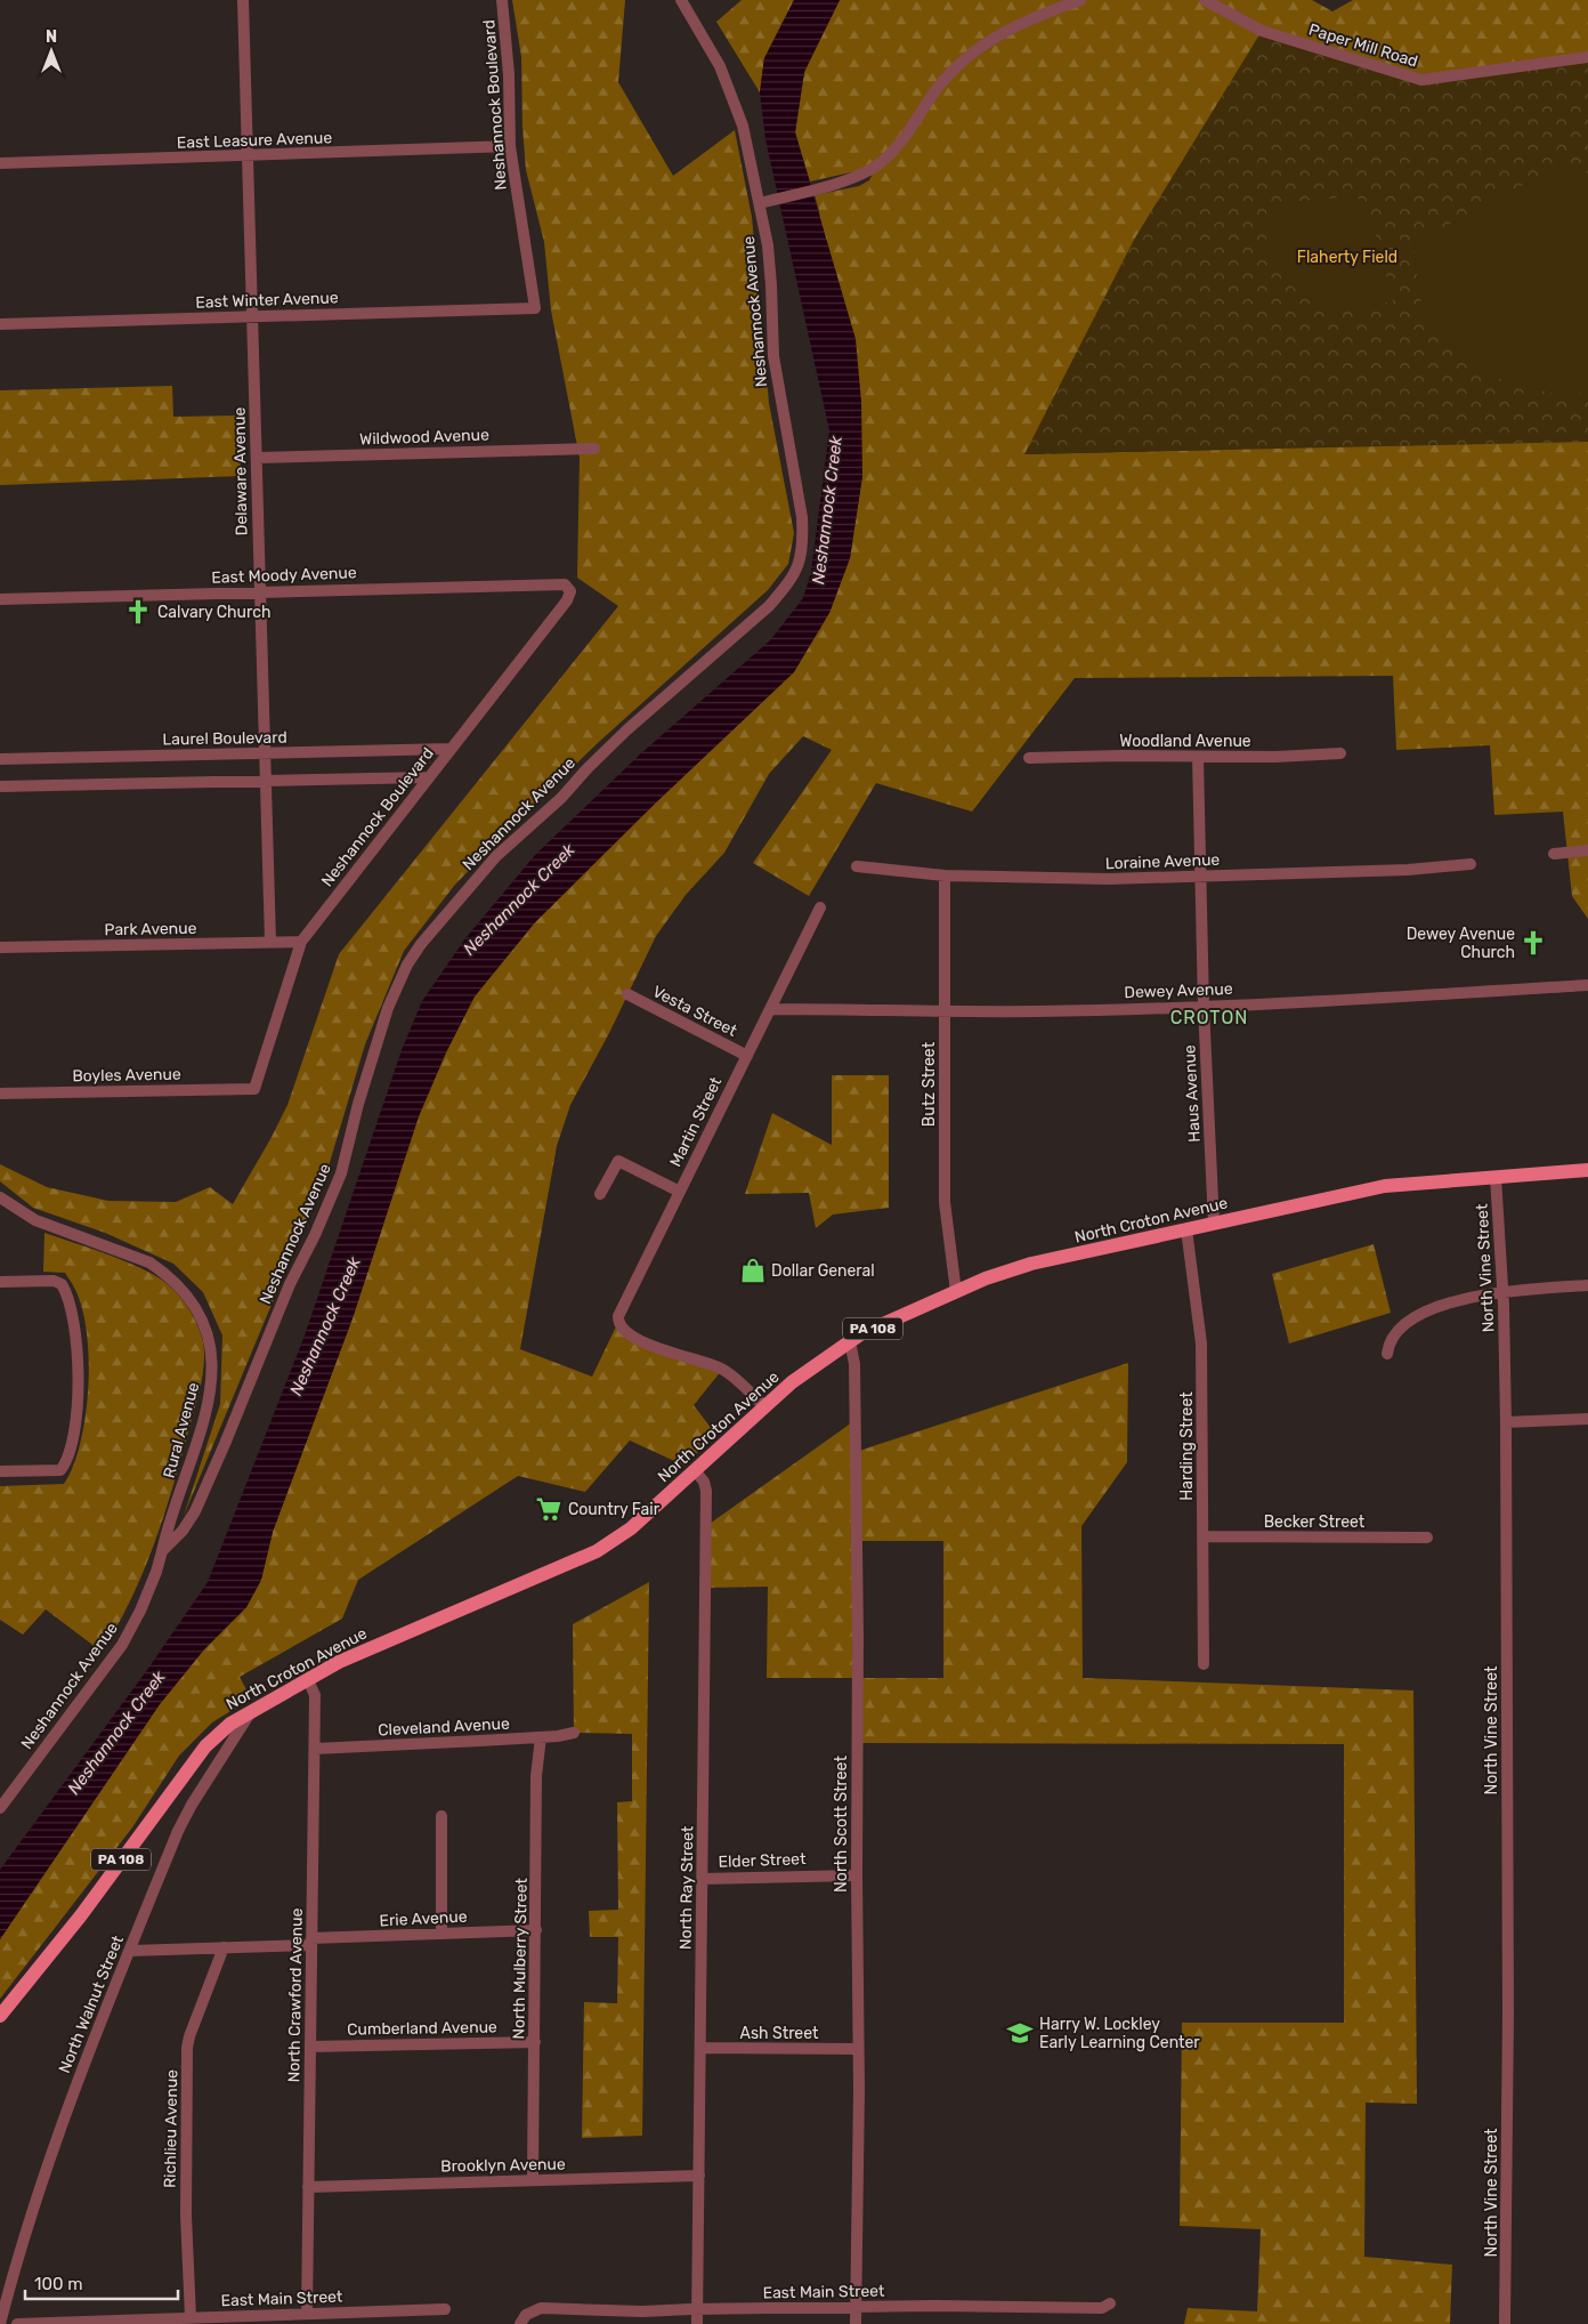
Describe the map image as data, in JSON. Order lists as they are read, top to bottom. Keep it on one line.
{"streets":{"main road":["North Croton Avenue","PA 108"],"street":["Paper Mill Road","Neshannock Boulevard","East Leasure Avenue","East Winter Avenue","Neshannock Avenue","Wildwood Avenue","Delaware Avenue","East Moody Avenue","Laurel Boulevard","Woodland Avenue","Loraine Avenue","Park Avenue","Dewey Avenue","Vesta Street","Boyles Avenue","Butz Street","Haus Avenue","Martin Street","North Vine Street","Rural Avenue","Harding Street","Becker Street","Cleveland Avenue","North Scott Street","Elder Street","North Ray Street","Erie Avenue","North Mulberry Street","North Crawford Avenue","North Walnut Street","Cumberland Avenue","Ash Street","Richlieu Avenue","Brooklyn Avenue","East Main Street"]},"crossings":[["Neshannock Boulevard","East Leasure Avenue"],["Neshannock Boulevard","East Winter Avenue"],["Neshannock Boulevard","East Moody Avenue"],["Neshannock Boulevard","Laurel Boulevard"],["Neshannock Boulevard","Park Avenue"],["Neshannock Boulevard","Boyles Avenue"],["East Leasure Avenue","Delaware Avenue"],["East Winter Avenue","Delaware Avenue"],["Neshannock Avenue","Rural Avenue"],["Wildwood Avenue","Delaware Avenue"],["Delaware Avenue","East Moody Avenue"],["Delaware Avenue","Laurel Boulevard"],["Delaware Avenue","Park Avenue"],["Woodland Avenue","Haus Avenue"],["Loraine Avenue","Butz Street"],["Loraine Avenue","Haus Avenue"],["Dewey Avenue","Butz Street"],["Dewey Avenue","Haus Avenue"],["Dewey Avenue","Martin Street"],["Vesta Street","Martin Street"],["Butz Street","North Croton Avenue"],["Haus Avenue","North Croton Avenue"],["Martin Street","North Croton Avenue"],["North Croton Avenue","North Vine Street"],["North Croton Avenue","Harding Street"],["North Croton Avenue","North Scott Street"],["North Croton Avenue","North Ray Street"],["North Croton Avenue","North Crawford Avenue"],["North Croton Avenue","North Walnut Street"],["Harding Street","Becker Street"],["Cleveland Avenue","North Mulberry Street"],["Cleveland Avenue","North Crawford Avenue"],["North Scott Street","Elder Street"],["North Scott Street","Ash Street"],["North Scott Street","East Main Street"],["Elder Street","North Ray Street"],["North Ray Street","Ash Street"],["North Ray Street","Brooklyn Avenue"],["North Ray Street","East Main Street"],["Erie Avenue","North Mulberry Street"],["Erie Avenue","North Crawford Avenue"],["Erie Avenue","North Walnut Street"],["Erie Avenue","Richlieu Avenue"],["North Mulberry Street","Cumberland Avenue"],["North Mulberry Street","Brooklyn Avenue"],["North Crawford Avenue","Cumberland Avenue"],["North Crawford Avenue","Brooklyn Avenue"],["North Crawford Avenue","East Main Street"],["Richlieu Avenue","East Main Street"]],"districts":["CROTON"],"water":["Neshannock Creek"],"parks":["Flaherty Field"],"places":{"church":["Calvary Church","Dewey Avenue Church"],"shop":["Dollar General"],"supermarket":["Country Fair"],"school or university":["Harry W. Lockley Early Learning Center"]},"scale_bar":"100 m","north":"top"}
